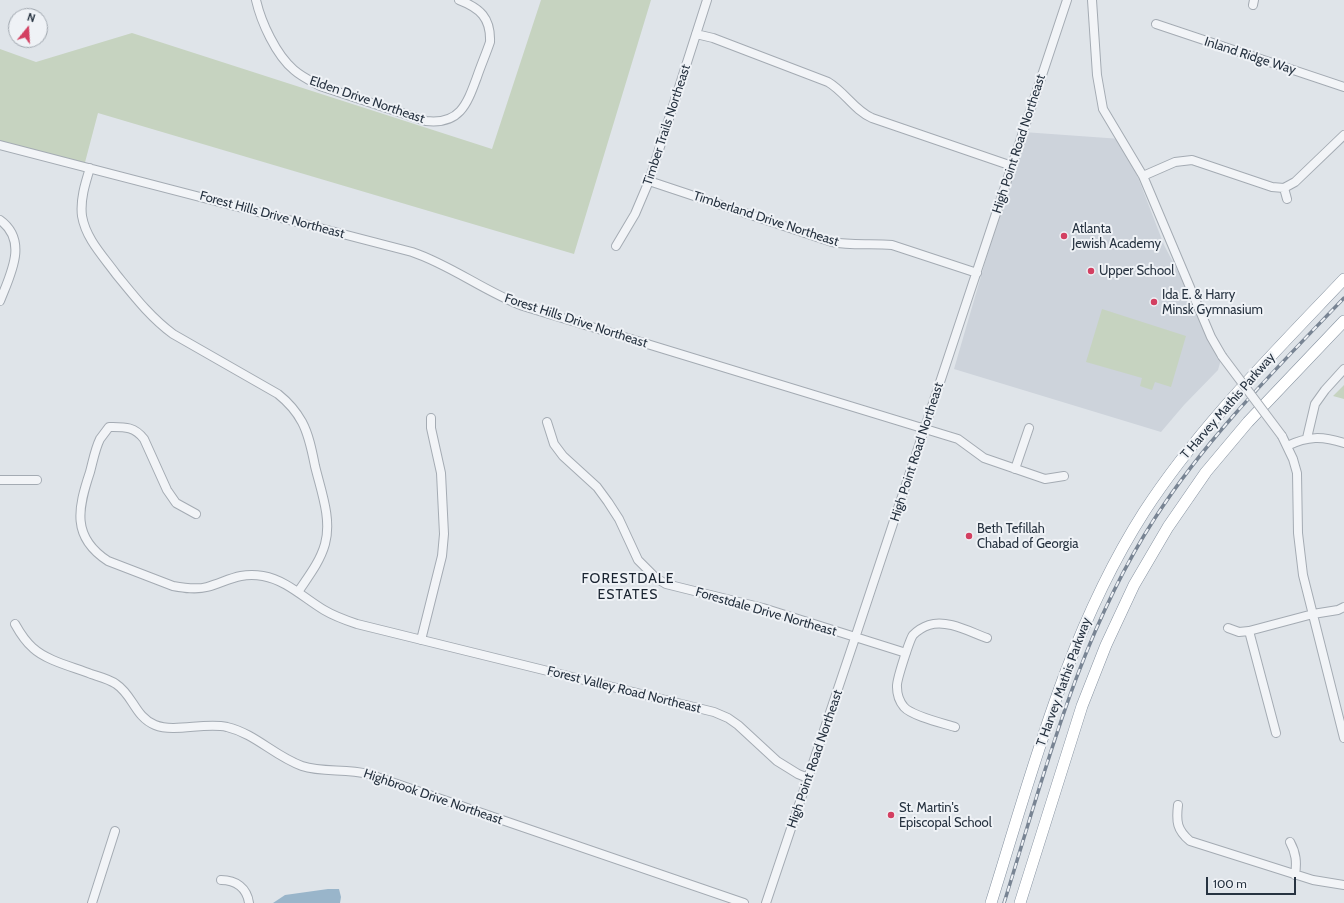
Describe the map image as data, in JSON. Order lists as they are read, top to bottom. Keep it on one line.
{"streets":{"highway":["T Harvey Mathis Parkway"],"street":["Inland Ridge Way","Elden Drive Northeast","Timber Trails Northeast","High Point Road Northeast","Forest Hills Drive Northeast","Timberland Drive Northeast","Forestdale Drive Northeast","Forest Valley Road Northeast","Highbrook Drive Northeast"]},"crossings":[["Timber Trails Northeast","Timberland Drive Northeast"],["High Point Road Northeast","Forest Hills Drive Northeast"],["High Point Road Northeast","Timberland Drive Northeast"],["High Point Road Northeast","Forestdale Drive Northeast"],["High Point Road Northeast","Forest Valley Road Northeast"]],"districts":["FORESTDALE ESTATES"],"places":["Atlanta Jewish Academy","Upper School","Ida E. & Harry Minsk Gymnasium","Beth Tefillah Chabad of Georgia","St. Martin's Episcopal School"],"scale_bar":"100 m","north":"top"}
